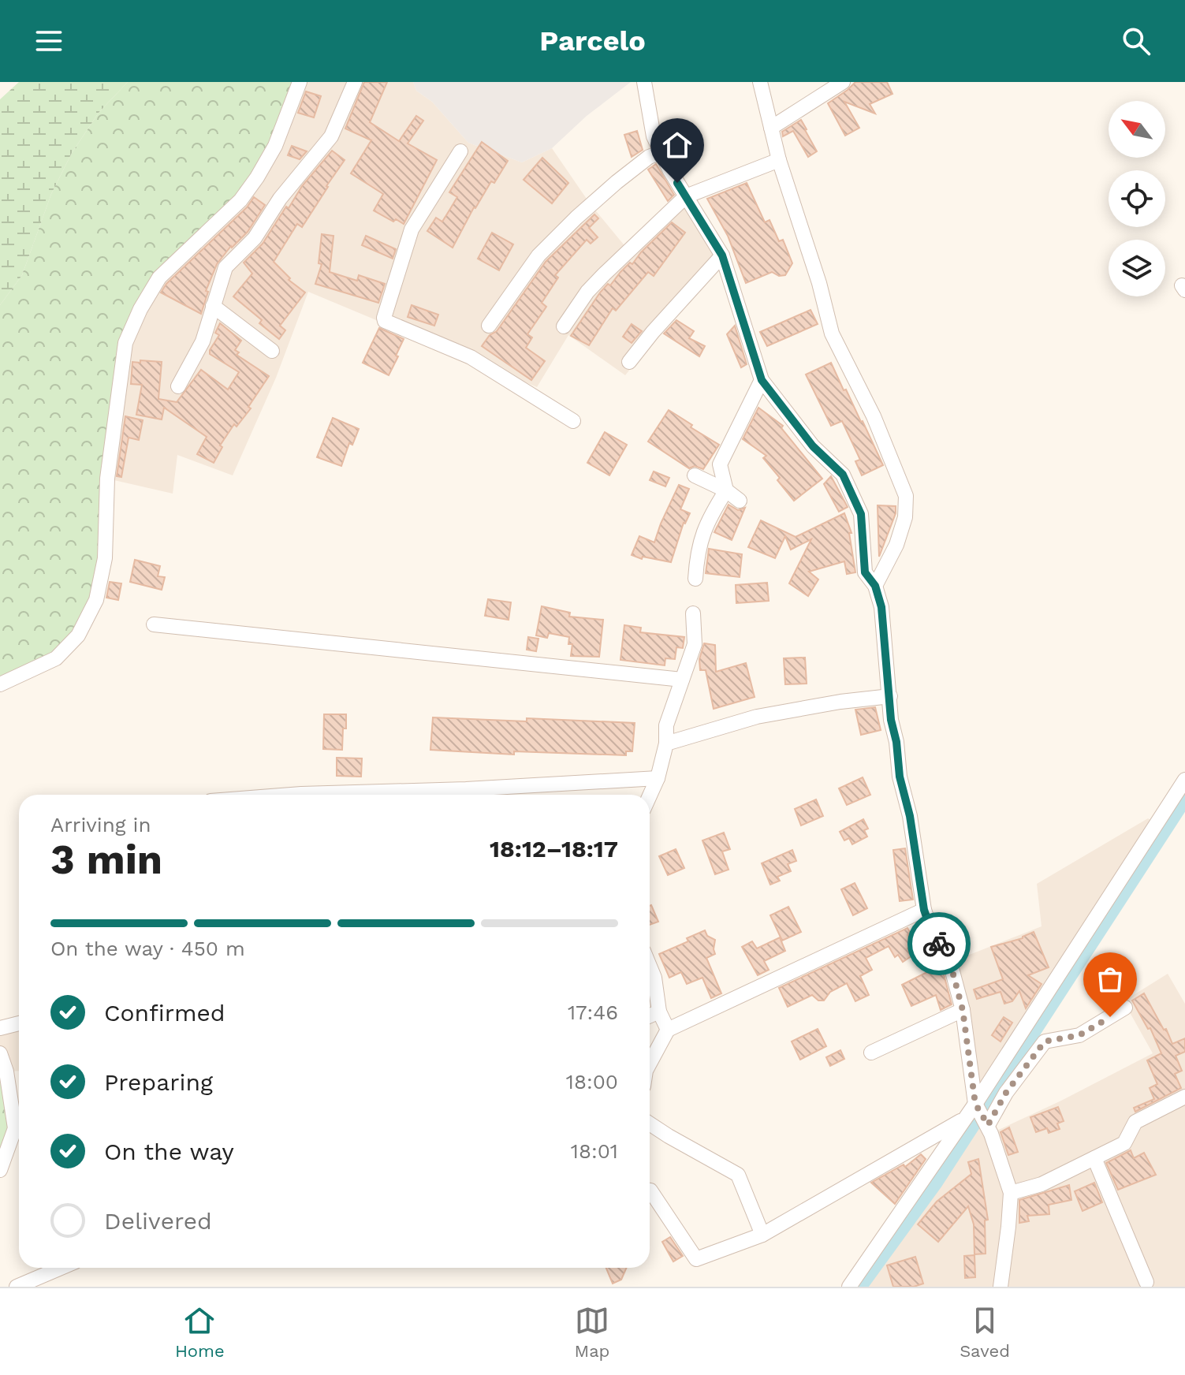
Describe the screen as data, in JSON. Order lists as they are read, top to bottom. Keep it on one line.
{"north":"top left","page":{"header":"Parcelo","heading":["3 min","Arriving in","18:12–18:17"],"bar":"On the way · 450 m","list":[["Confirmed","17:46"],["Preparing","18:00"],["On the way","18:01"],"Delivered"],"tabs":["Home","Map","Saved"]}}
